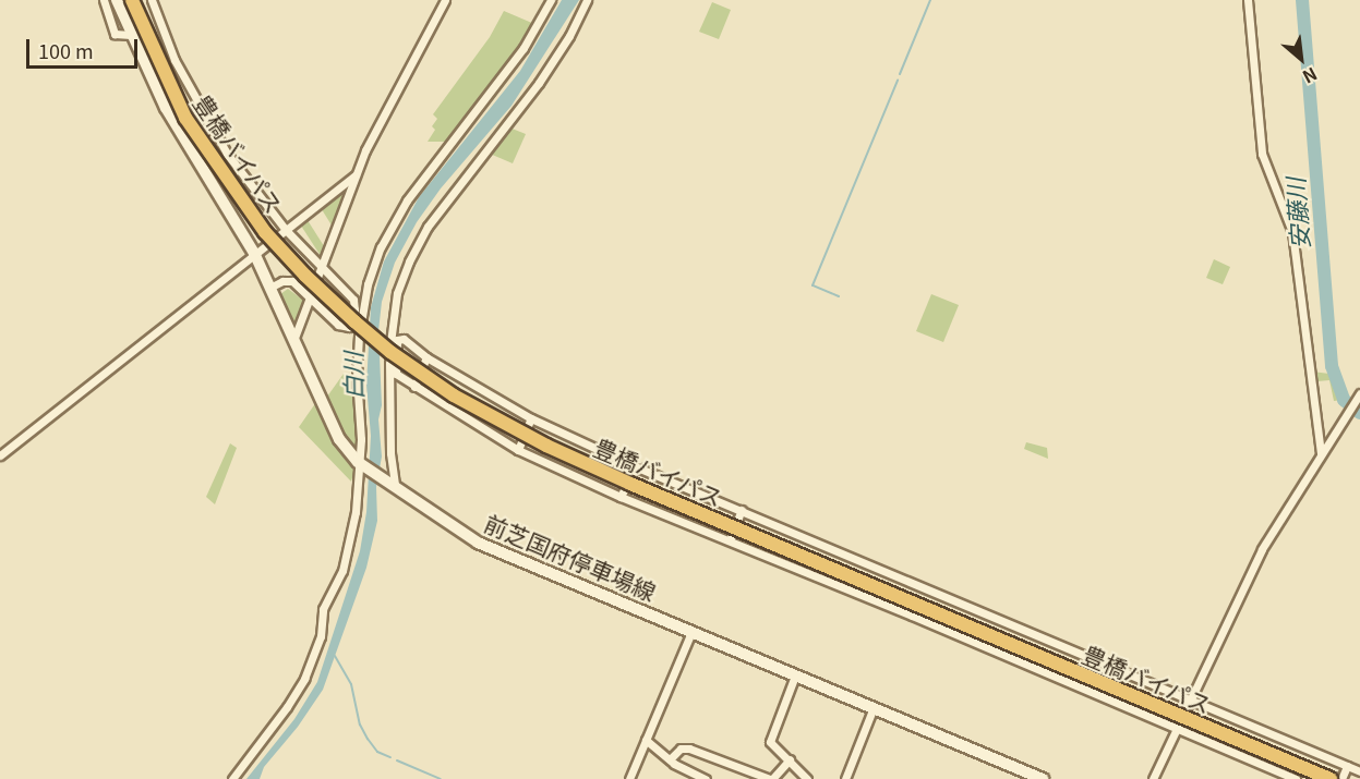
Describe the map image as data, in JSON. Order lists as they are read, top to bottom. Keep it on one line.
{"streets":{"highway":["豊橋バイパス"],"main road":["前芝国府停車場線"]},"water":["安藤川","白川"],"scale_bar":"100 m","north":"bottom right"}
